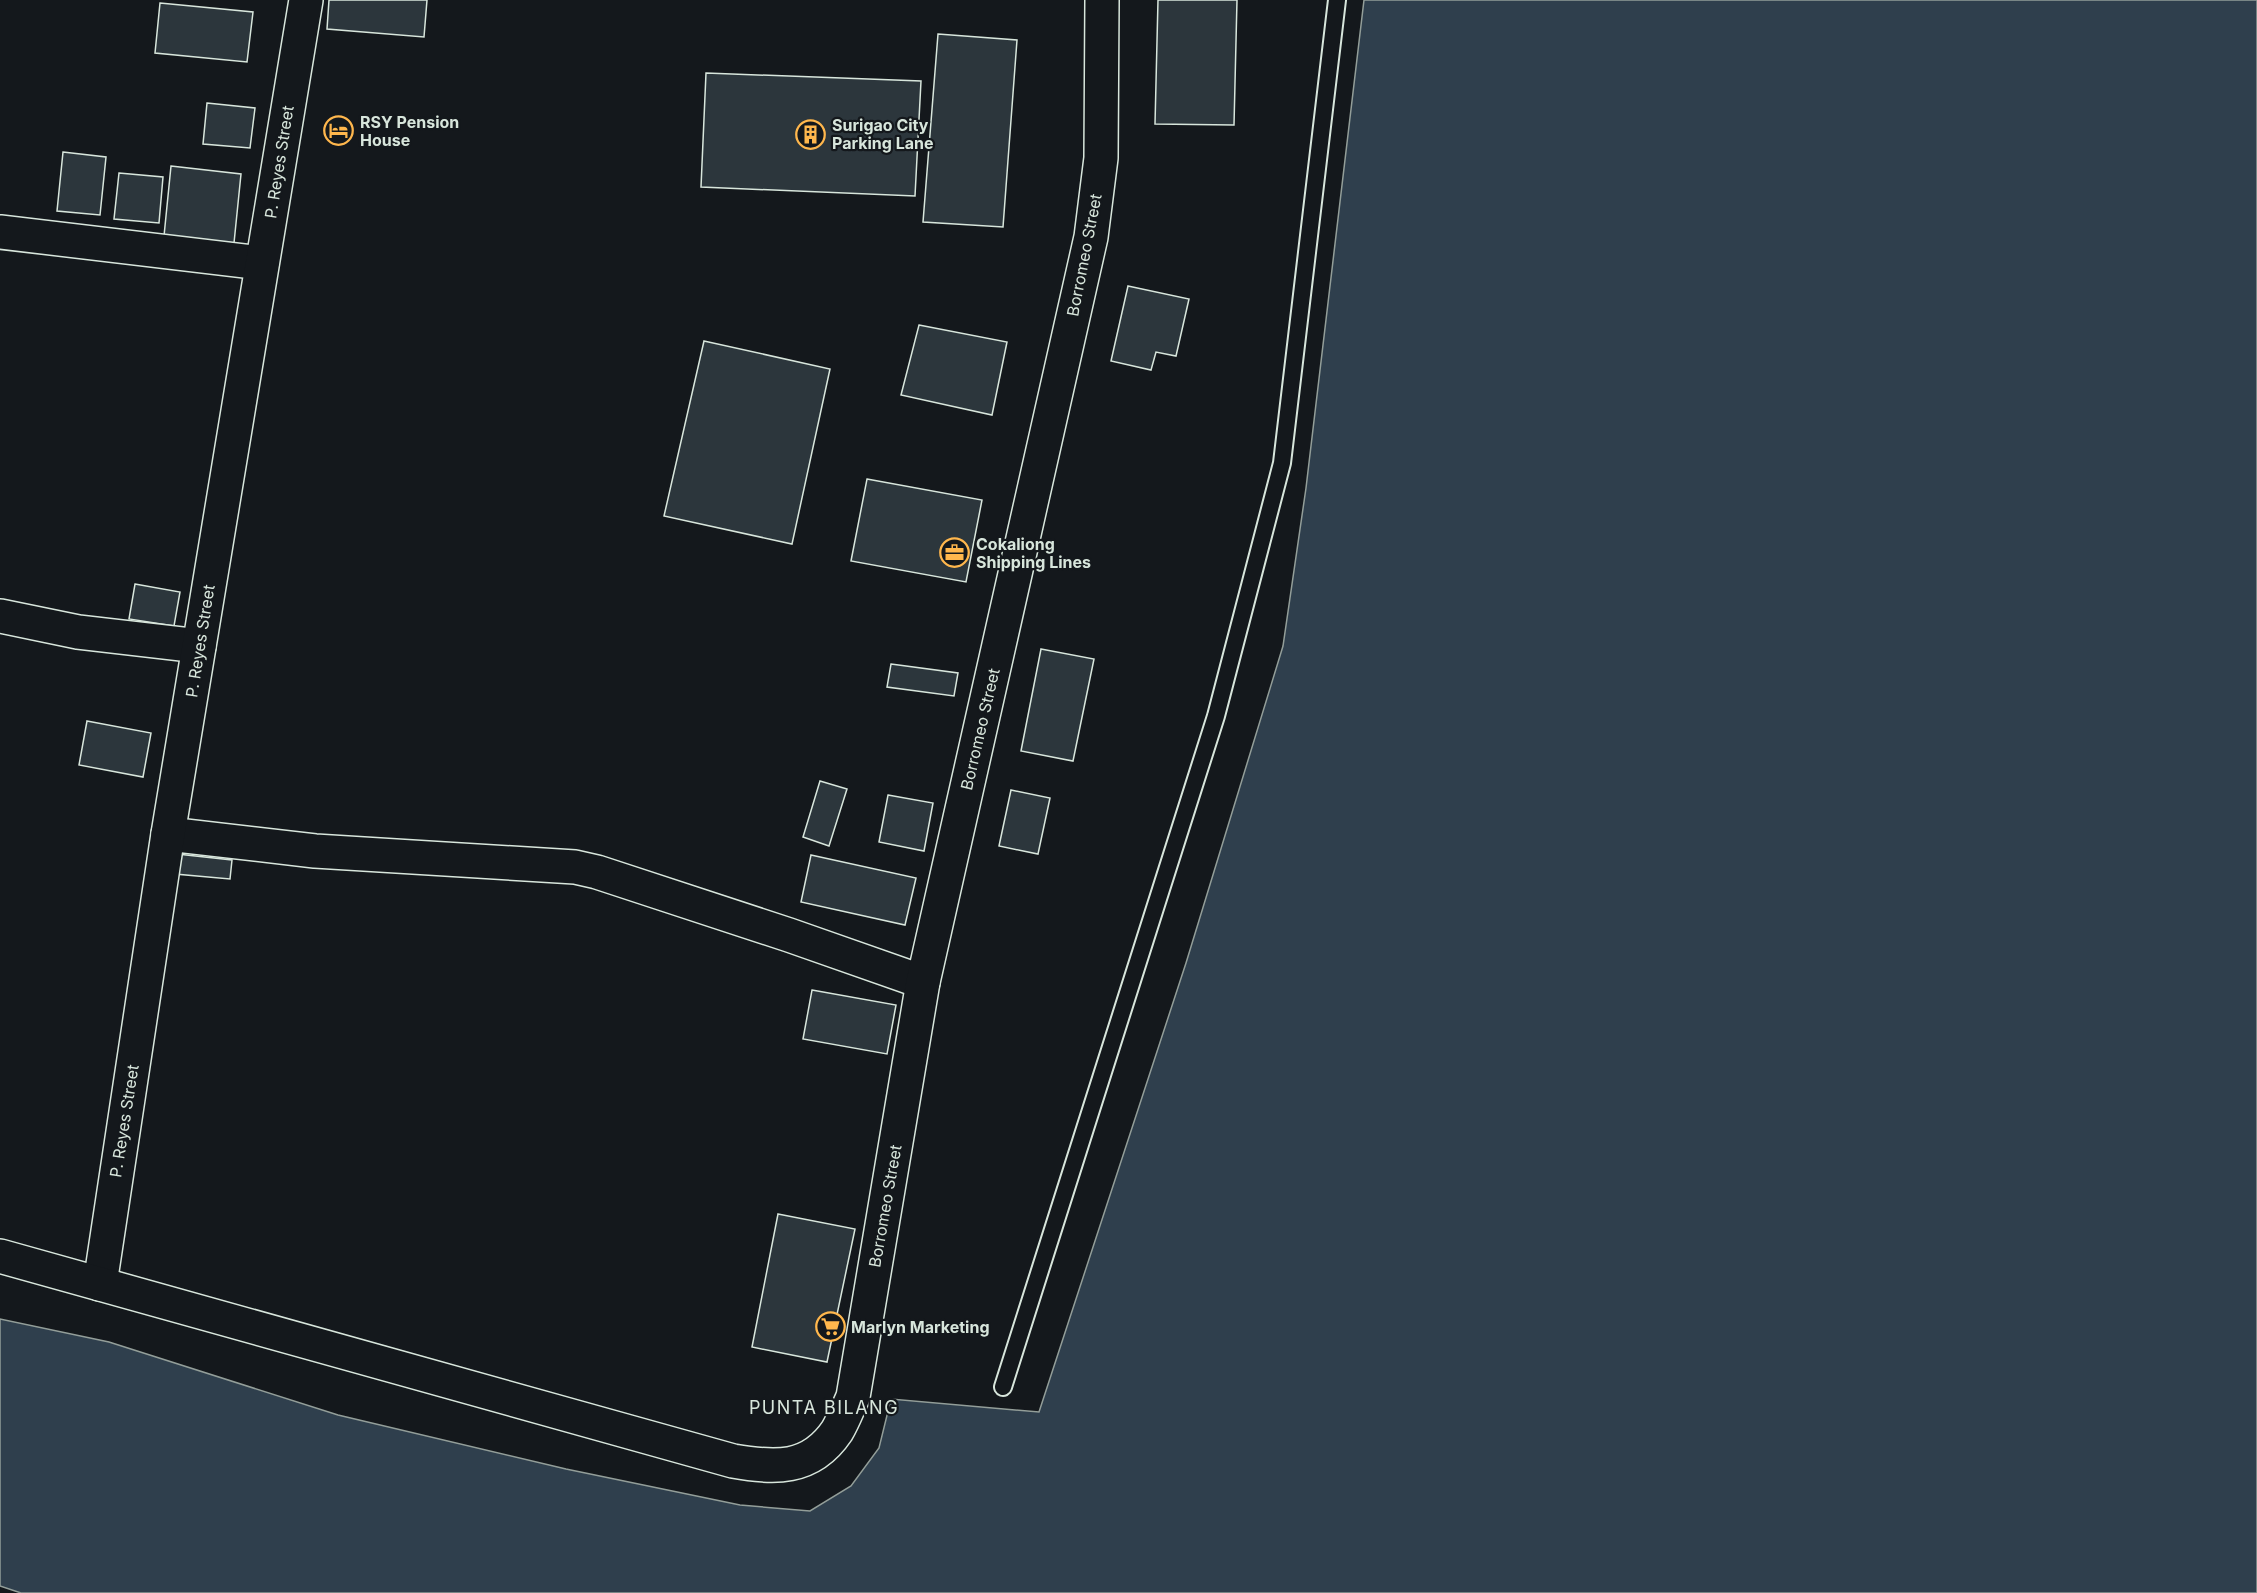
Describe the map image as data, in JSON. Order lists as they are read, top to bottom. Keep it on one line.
{"streets":{"street":["P. Reyes Street","Borromeo Street"]},"crossings":[["P. Reyes Street","Borromeo Street"]],"districts":["PUNTA BILANG"],"places":{"hotel":["RSY Pension House"],"building":["Surigao City Parking Lane"],"office":["Cokaliong Shipping Lines"],"supermarket":["Marlyn Marketing"]}}
